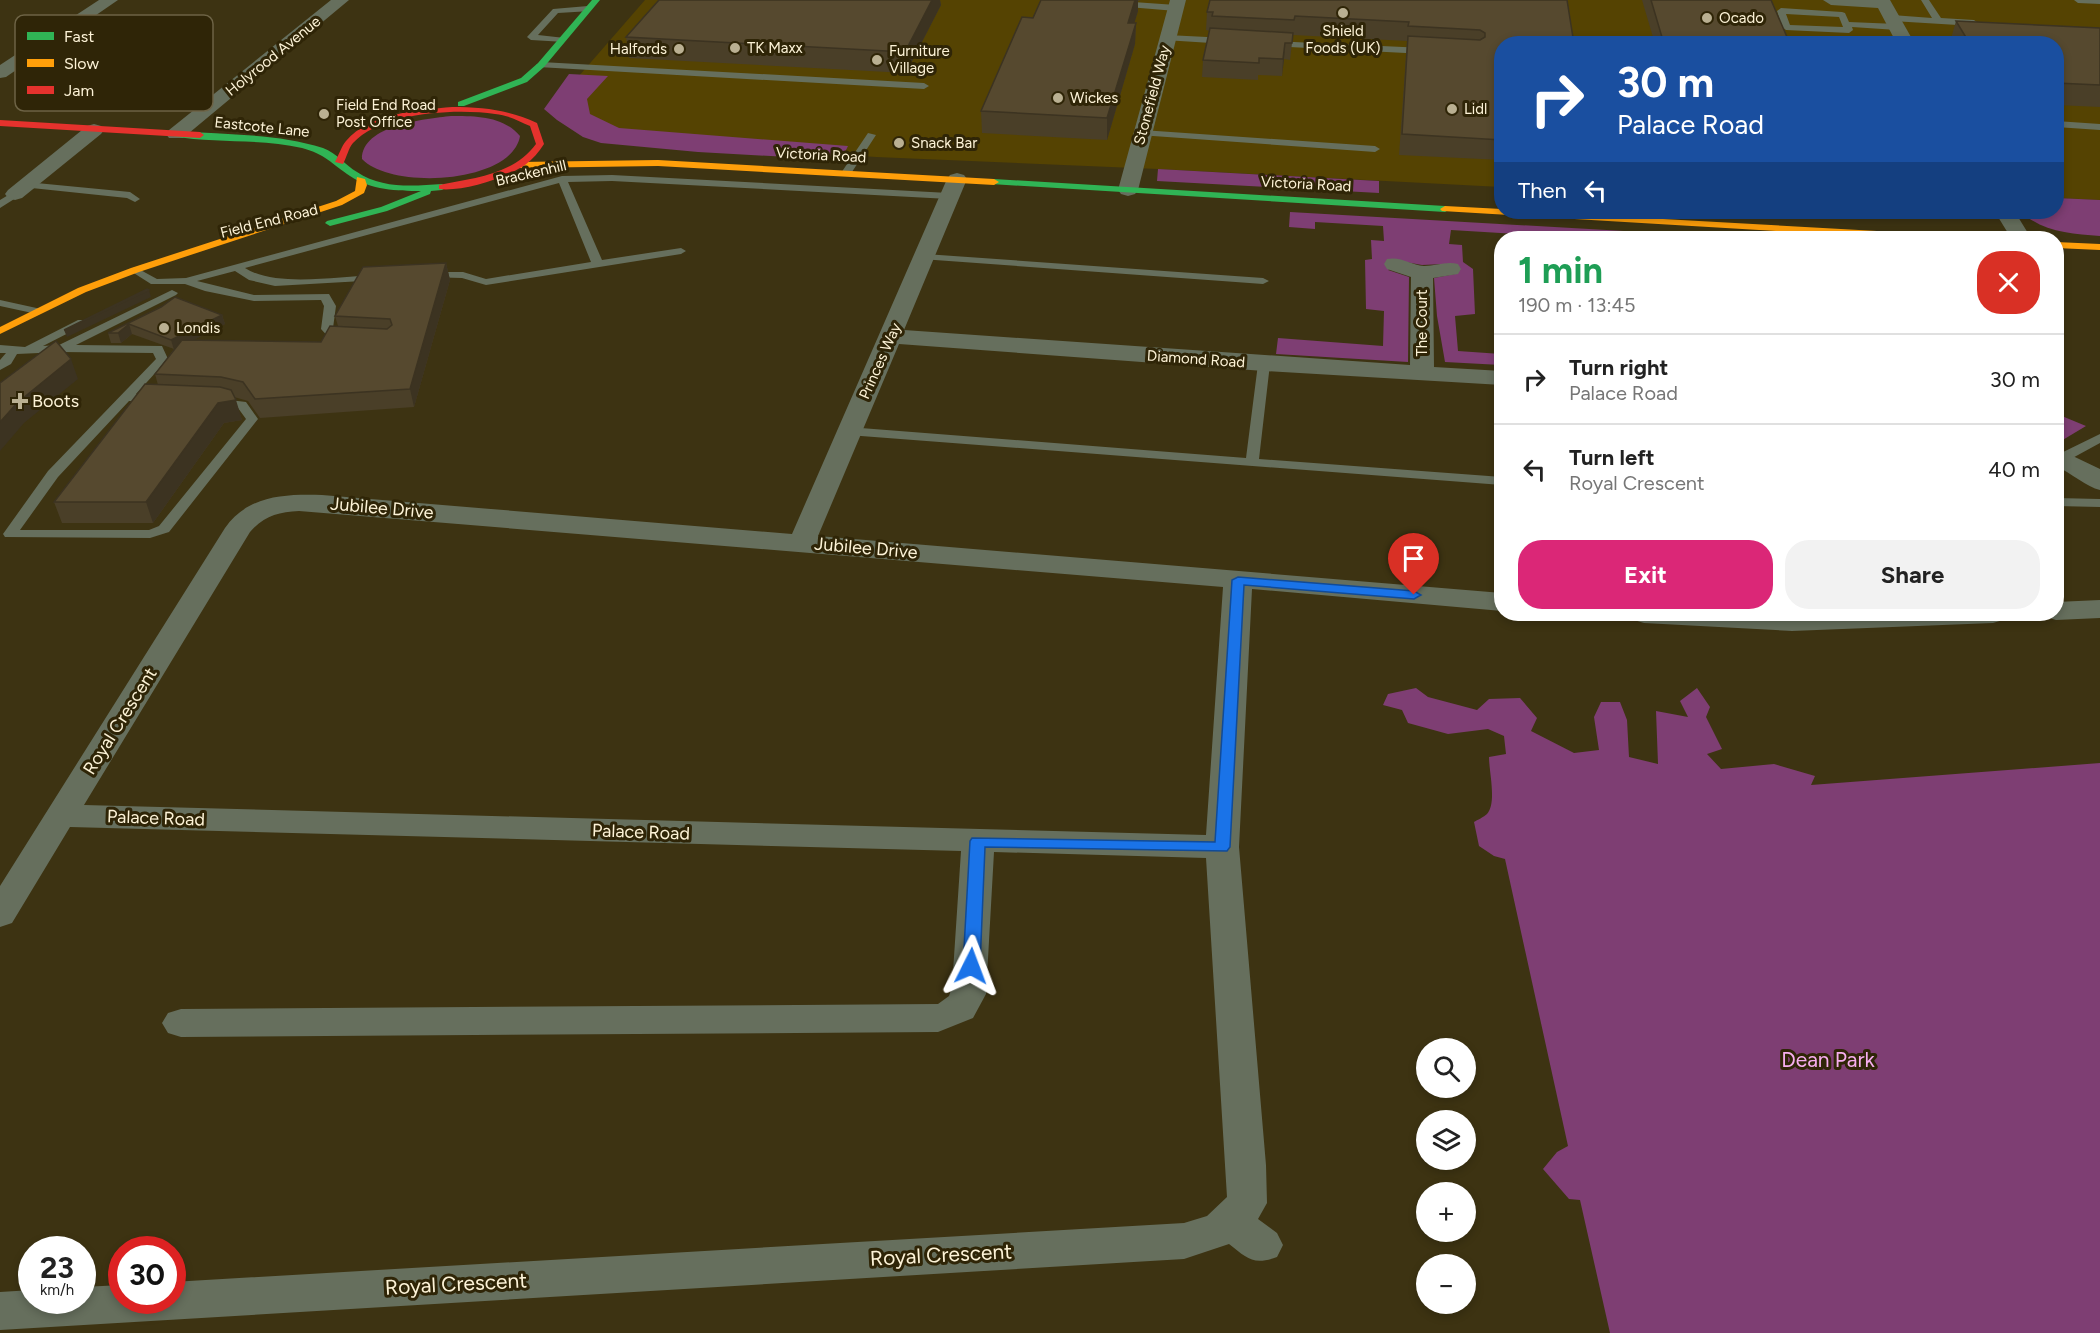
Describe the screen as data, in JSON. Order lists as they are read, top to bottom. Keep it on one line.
{"streets":{"street":["Holyrood Avenue","Stonefield Way","Eastcote Lane","Victoria Road","Field End Road","The Court","Diamond Road","Princes Way","Jubilee Drive","Royal Crescent","Palace Road"],"lane":["Brackenhill"]},"crossings":[["Holyrood Avenue","Eastcote Lane"],["Stonefield Way","Victoria Road"],["Eastcote Lane","Field End Road"],["Victoria Road","Brackenhill"],["Victoria Road","Princes Way"],["Brackenhill","Princes Way"],["The Court","Diamond Road"],["Diamond Road","Princes Way"],["Princes Way","Jubilee Drive"],["Jubilee Drive","Royal Crescent"],["Royal Crescent","Palace Road"]],"parks":["Dean Park"],"places":{"other":["Shield Foods (UK)","Ocado","TK Maxx","Halfords","Furniture Village","Wickes","Lidl","Field End Road Post Office","Snack Bar","Londis"],"health":["Boots"]},"legend":["Fast","Slow","Jam"],"page":{"turn":["30 m","Palace Road"],"then":"Then","heading":["1 min","190 m · 13:45"],"list":[{"name":"Turn right","note":"Palace Road","value":"30 m"},{"name":"Turn left","note":"Royal Crescent","value":"40 m"}],"buttons":["Exit","Share"],"map_buttons":["+","−"],"speed":"23 km/h","limit":"30"}}
